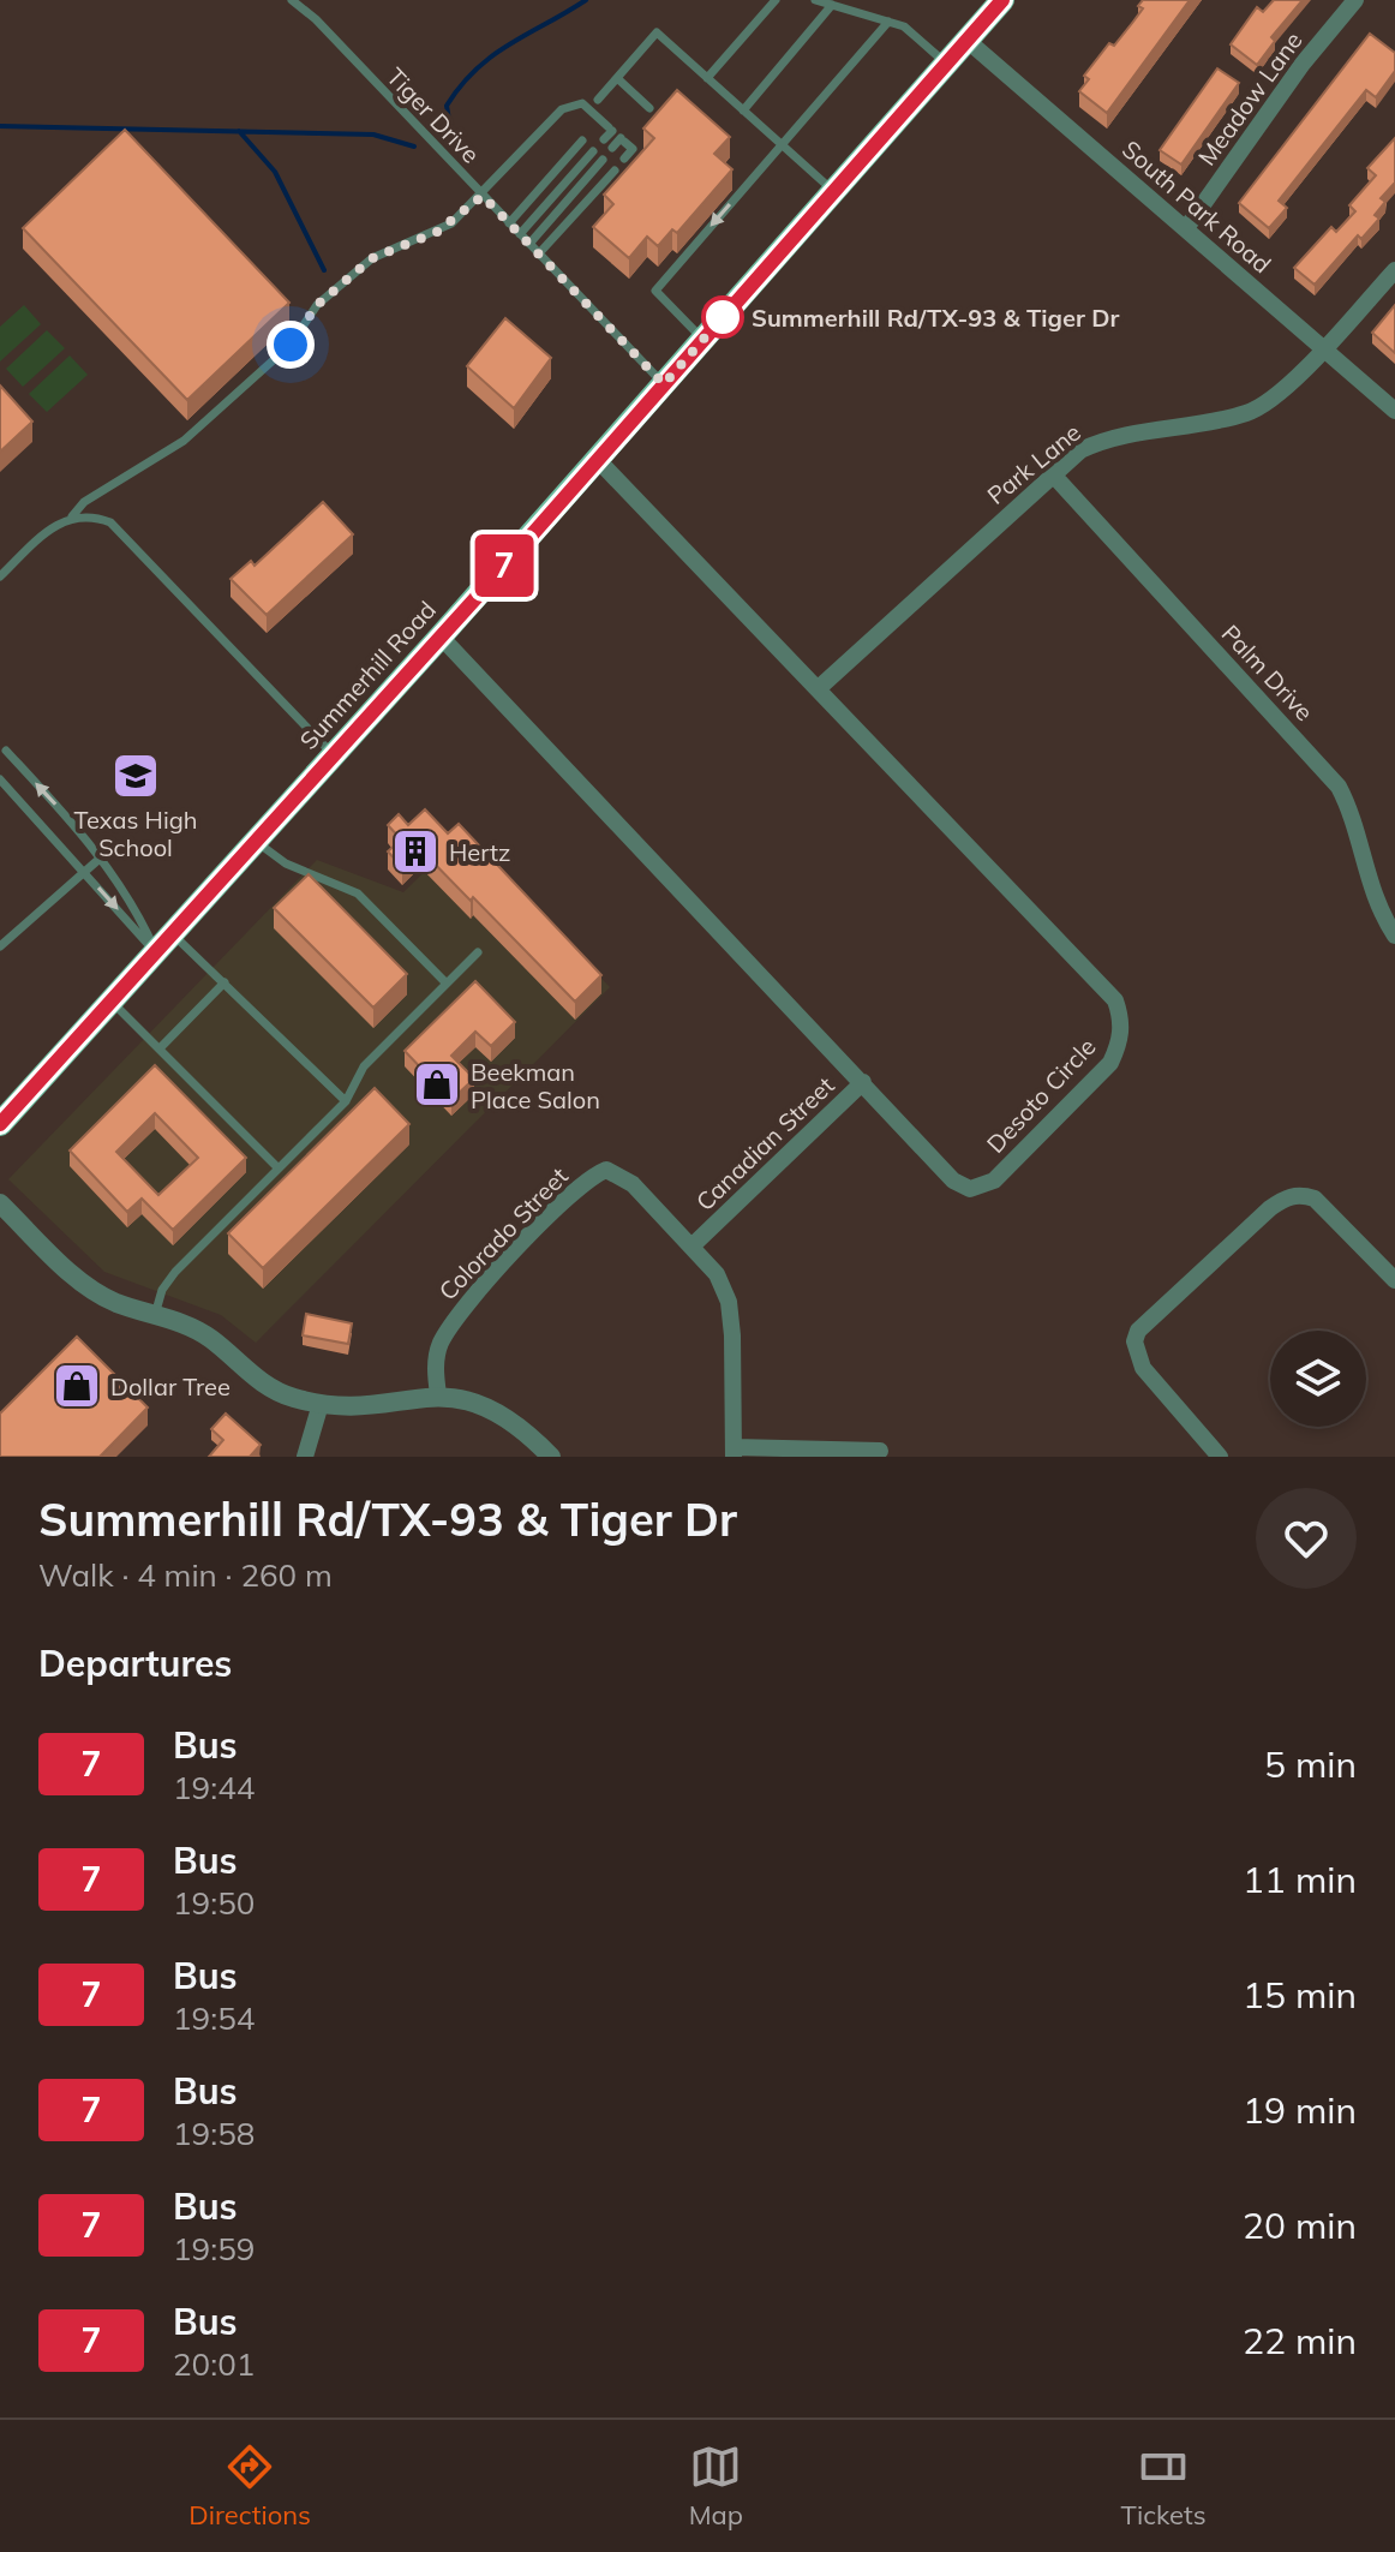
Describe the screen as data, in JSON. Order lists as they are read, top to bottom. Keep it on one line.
{"streets":{"main road":["Summerhill Road"],"street":["Meadow Lane","South Park Road","Park Lane","Palm Drive","Desoto Circle","Canadian Street","Colorado Street"],"lane":["Tiger Drive"]},"crossings":[["Meadow Lane","South Park Road"],["Tiger Drive","Summerhill Road"],["South Park Road","Park Lane"],["South Park Road","Summerhill Road"],["Park Lane","Palm Drive"],["Park Lane","Desoto Circle"],["Summerhill Road","Desoto Circle"],["Desoto Circle","Canadian Street"],["Canadian Street","Colorado Street"]],"places":{"other":["Summerhill Rd/TX-93 & Tiger Dr"],"school or university":["Texas High School"],"building":["Hertz"],"shop":["Beekman Place Salon","Dollar Tree"]},"lines":["bus line 7"],"page":{"on_map":"7","heading":[["Summerhill Rd/TX-93 & Tiger Dr","Walk · 4 min · 260 m"],"Departures"],"list":[{"mark":"7","name":"Bus","note":"19:44","value":"5 min"},{"mark":"7","name":"Bus","note":"19:50","value":"11 min"},{"mark":"7","name":"Bus","note":"19:54","value":"15 min"},{"mark":"7","name":"Bus","note":"19:58","value":"19 min"},{"mark":"7","name":"Bus","note":"19:59","value":"20 min"},{"mark":"7","name":"Bus","note":"20:01","value":"22 min"}],"tabs":["Directions","Map","Tickets"]}}
